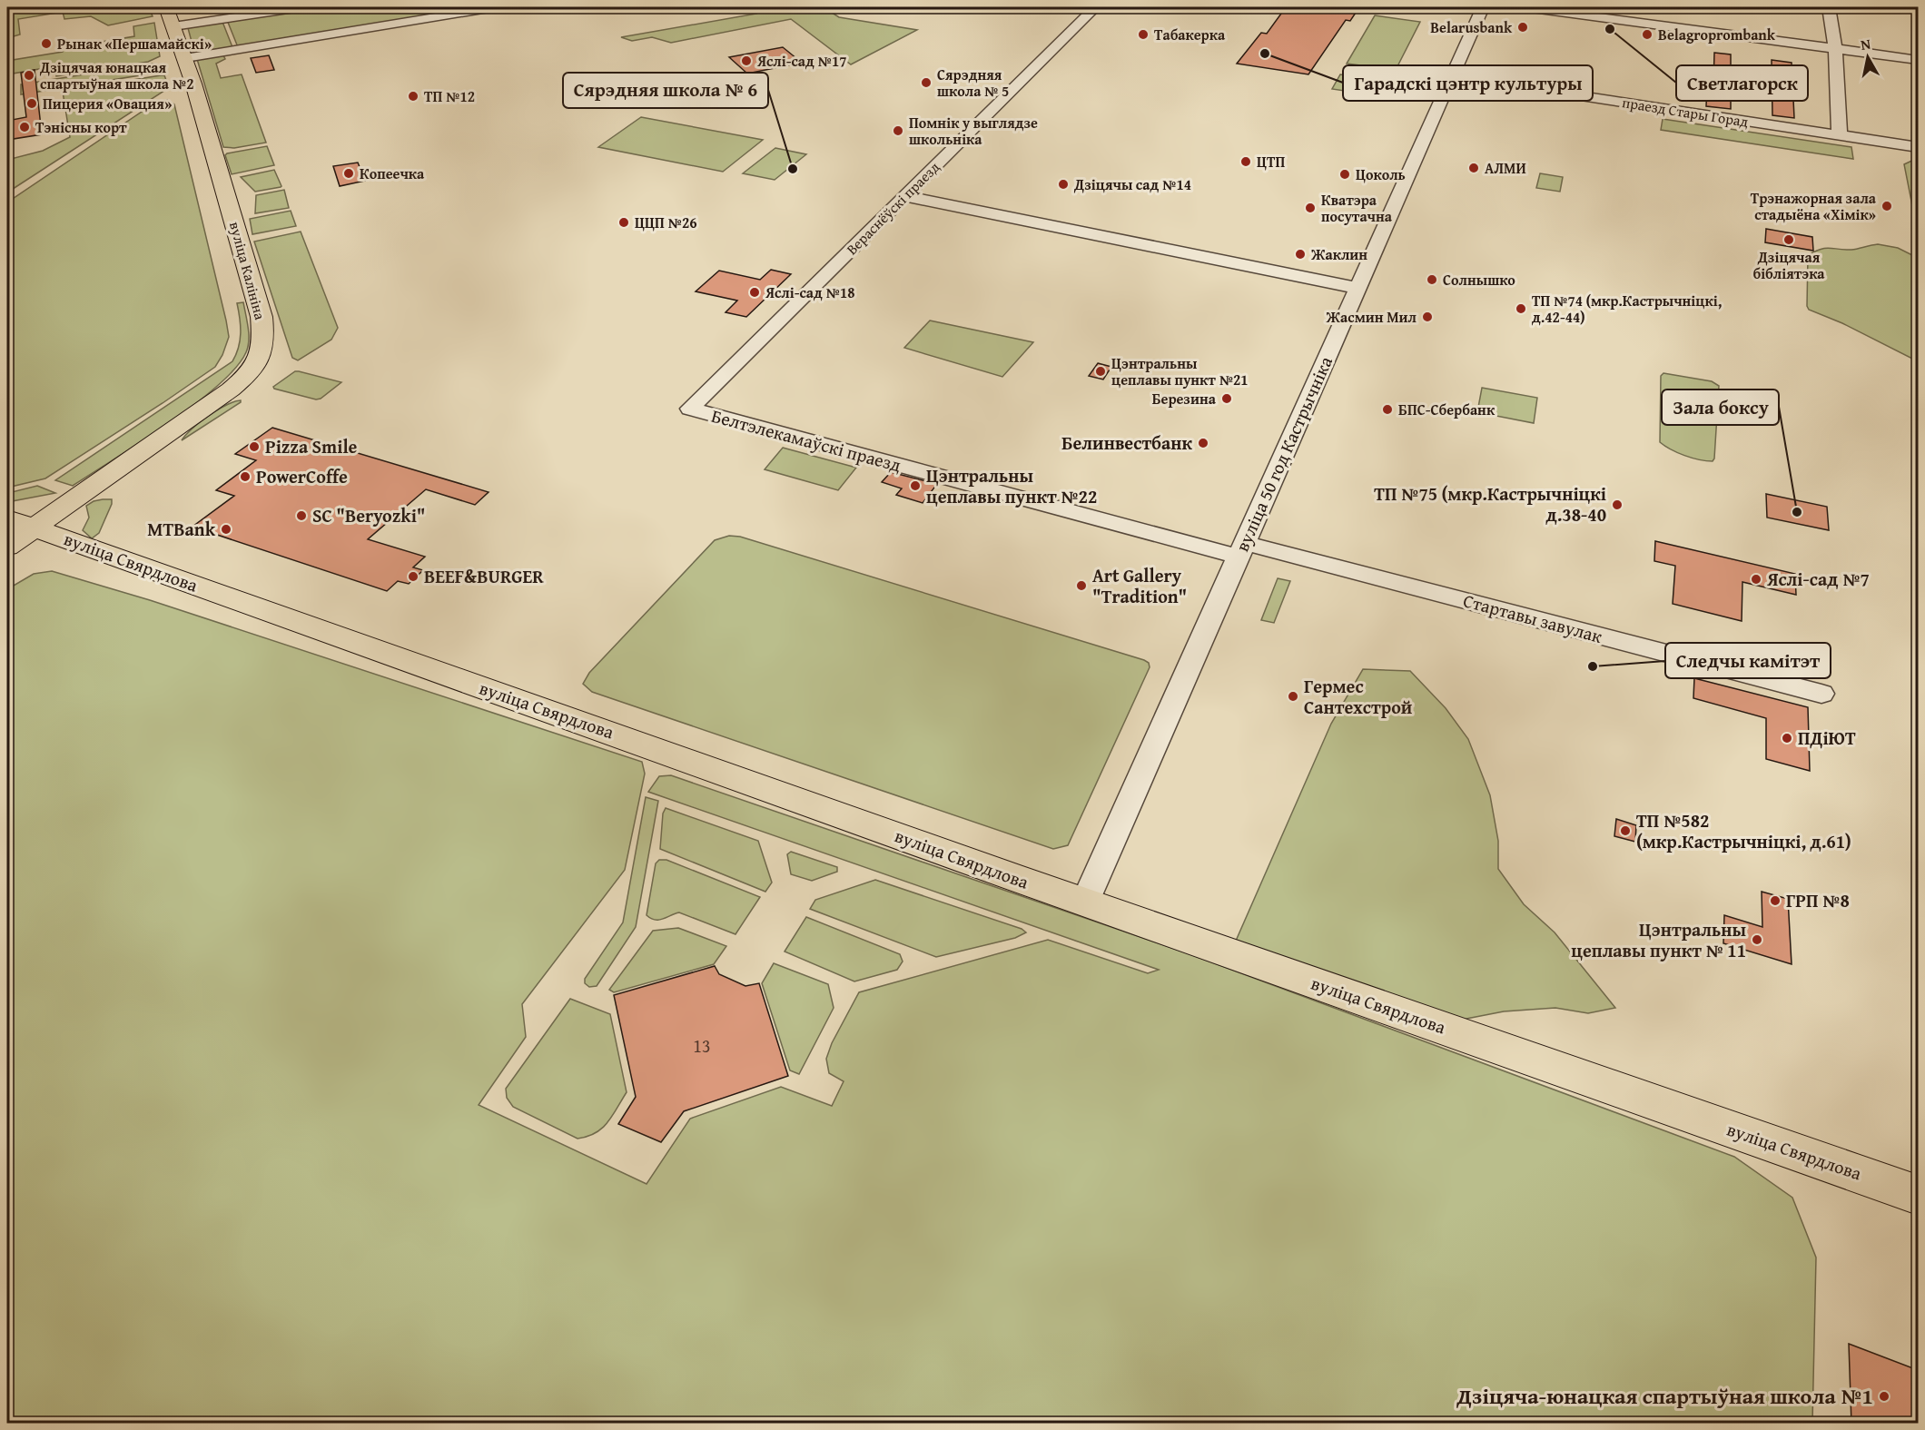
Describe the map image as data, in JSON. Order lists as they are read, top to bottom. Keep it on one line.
{"streets":{"main road":["вуліца Калініна","вуліца Свярдлова"],"street":["праезд Стары Горад","Вераснёўскі праезд","Белтэлекамаўскі праезд","вуліца 50 год Кастрычніка","Стартавы завулак"]},"crossings":[["праезд Стары Горад","вуліца 50 год Кастрычніка"],["Вераснёўскі праезд","Белтэлекамаўскі праезд"],["вуліца Калініна","вуліца Свярдлова"],["Белтэлекамаўскі праезд","вуліца 50 год Кастрычніка"],["Белтэлекамаўскі праезд","Стартавы завулак"],["вуліца 50 год Кастрычніка","вуліца Свярдлова"],["вуліца 50 год Кастрычніка","Стартавы завулак"]],"places":["Belarusbank","Светлагорск","Табакерка","Belagroprombank","Рынак «Першамайскі»","Гарадскі цэнтр культуры","Яслі-сад №17","Дзіцячая юнацкая спартыўная школа №2","Сярэдняя школа № 5","ТП №12","Пицерия «Овация»","Тэнісны корт","Помнік у выглядзе школьніка","ЦТП","АЛМИ","Сярэдняя школа № 6","Копеечка","Цоколь","Дзіцячы сад №14","Трэнажорная зала стадыёна «Хімік»","Кватэра посутачна","ЦЦП №26","Дзіцячая бібліятэка","Жаклин","Солнышко","Яслі-сад №18","ТП №74 (мкр.Кастрычніцкі, д.42-44)","Жасмин Мил","Цэнтральны цеплавы пункт №21","Березина","БПС-Сбербанк","Белинвестбанк","Pizza Smile","PowerCoffe","Цэнтральны цеплавы пункт №22","ТП №75 (мкр.Кастрычніцкі д.38-40","Зала боксу","SC \"Beryozki\"","MTBank","BEEF&BURGER","Яслі-сад №7","Art Gallery \"Tradition\"","Следчы камітэт","Гермес Сантехстрой","ПДіЮТ","ТП №582 (мкр.Кастрычніцкі, д.61)","ГРП №8","Цэнтральны цеплавы пункт № 11","Дзіцяча-юнацкая спартыўная школа №1"],"house_numbers":["13"],"north":"top"}
